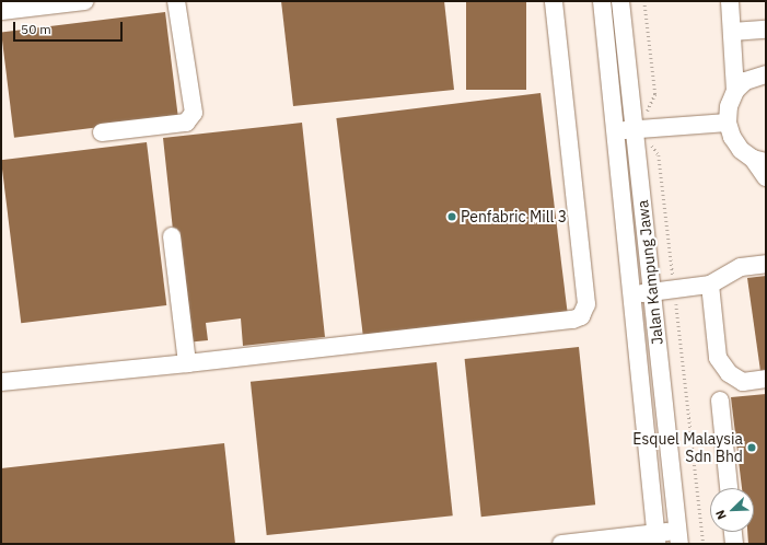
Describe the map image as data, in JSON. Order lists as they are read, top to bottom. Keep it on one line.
{"streets":{"street":["Jalan Kampung Jawa"]},"places":["Penfabric Mill 3","Esquel Malaysia Sdn Bhd"],"scale_bar":"50 m","north":"bottom left"}
